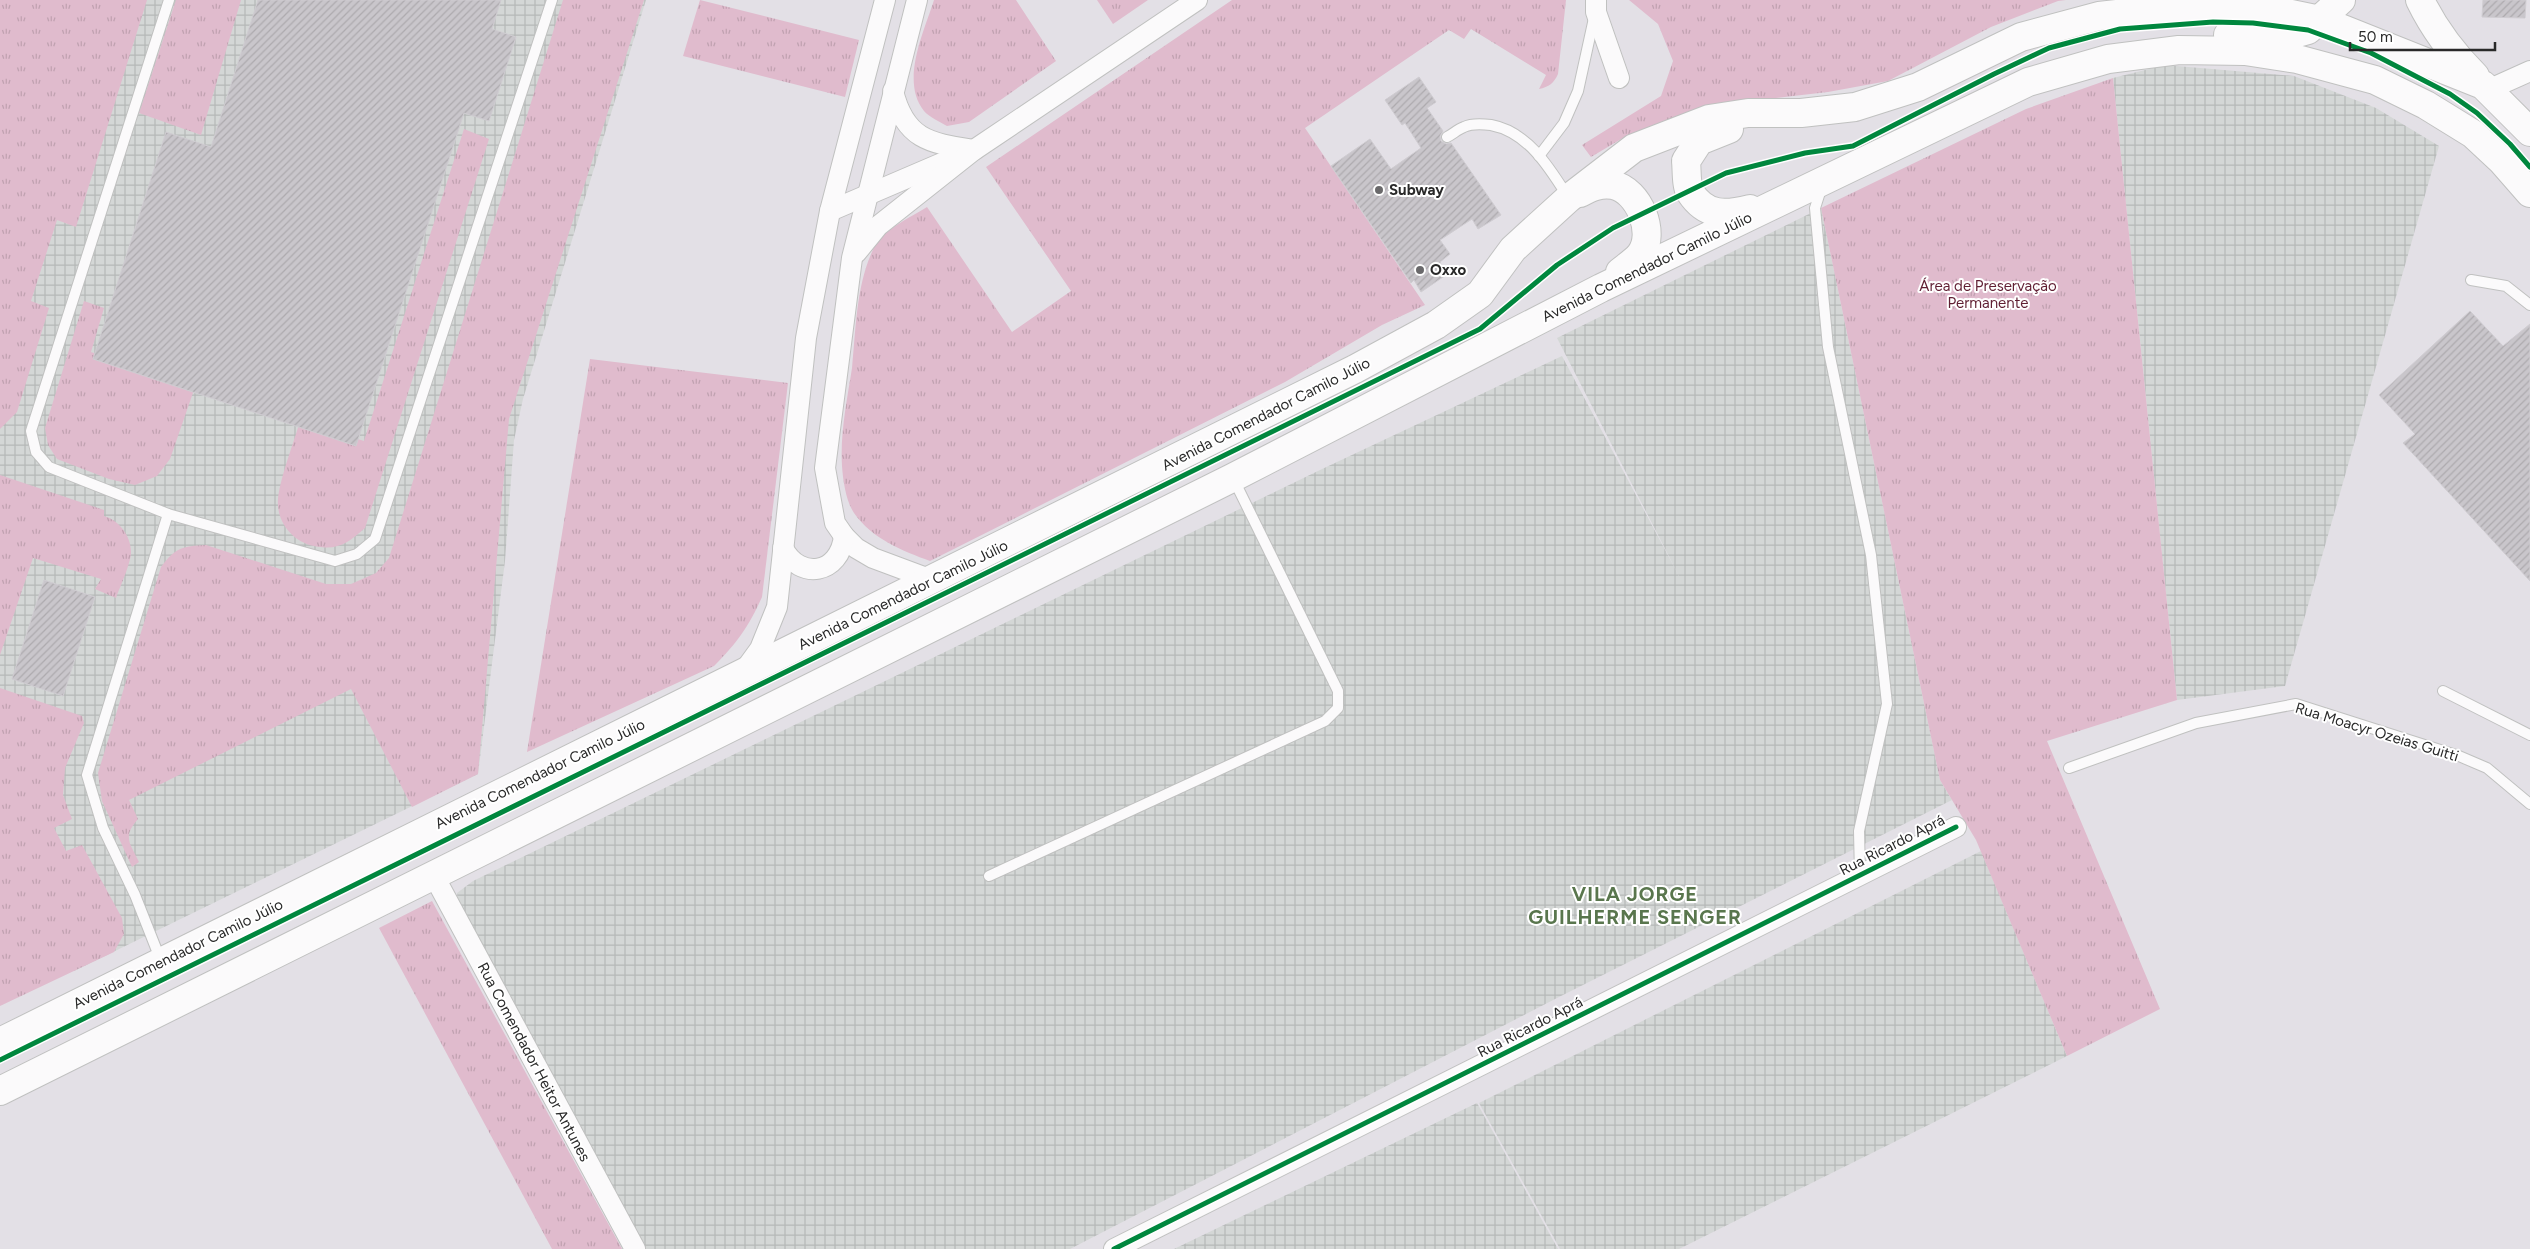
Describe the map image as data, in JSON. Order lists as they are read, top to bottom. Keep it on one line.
{"streets":{"main road":["Avenida Comendador Camilo Júlio"],"street":["Rua Ricardo Aprá","Rua Comendador Heitor Antunes"],"lane":["Rua Moacyr Ozeias Guitti"]},"crossings":[["Avenida Comendador Camilo Júlio","Rua Comendador Heitor Antunes"]],"districts":["VILA JORGE GUILHERME SENGER"],"parks":["Área de Preservação Permanente"],"places":["Subway","Oxxo"],"scale_bar":"50 m"}
